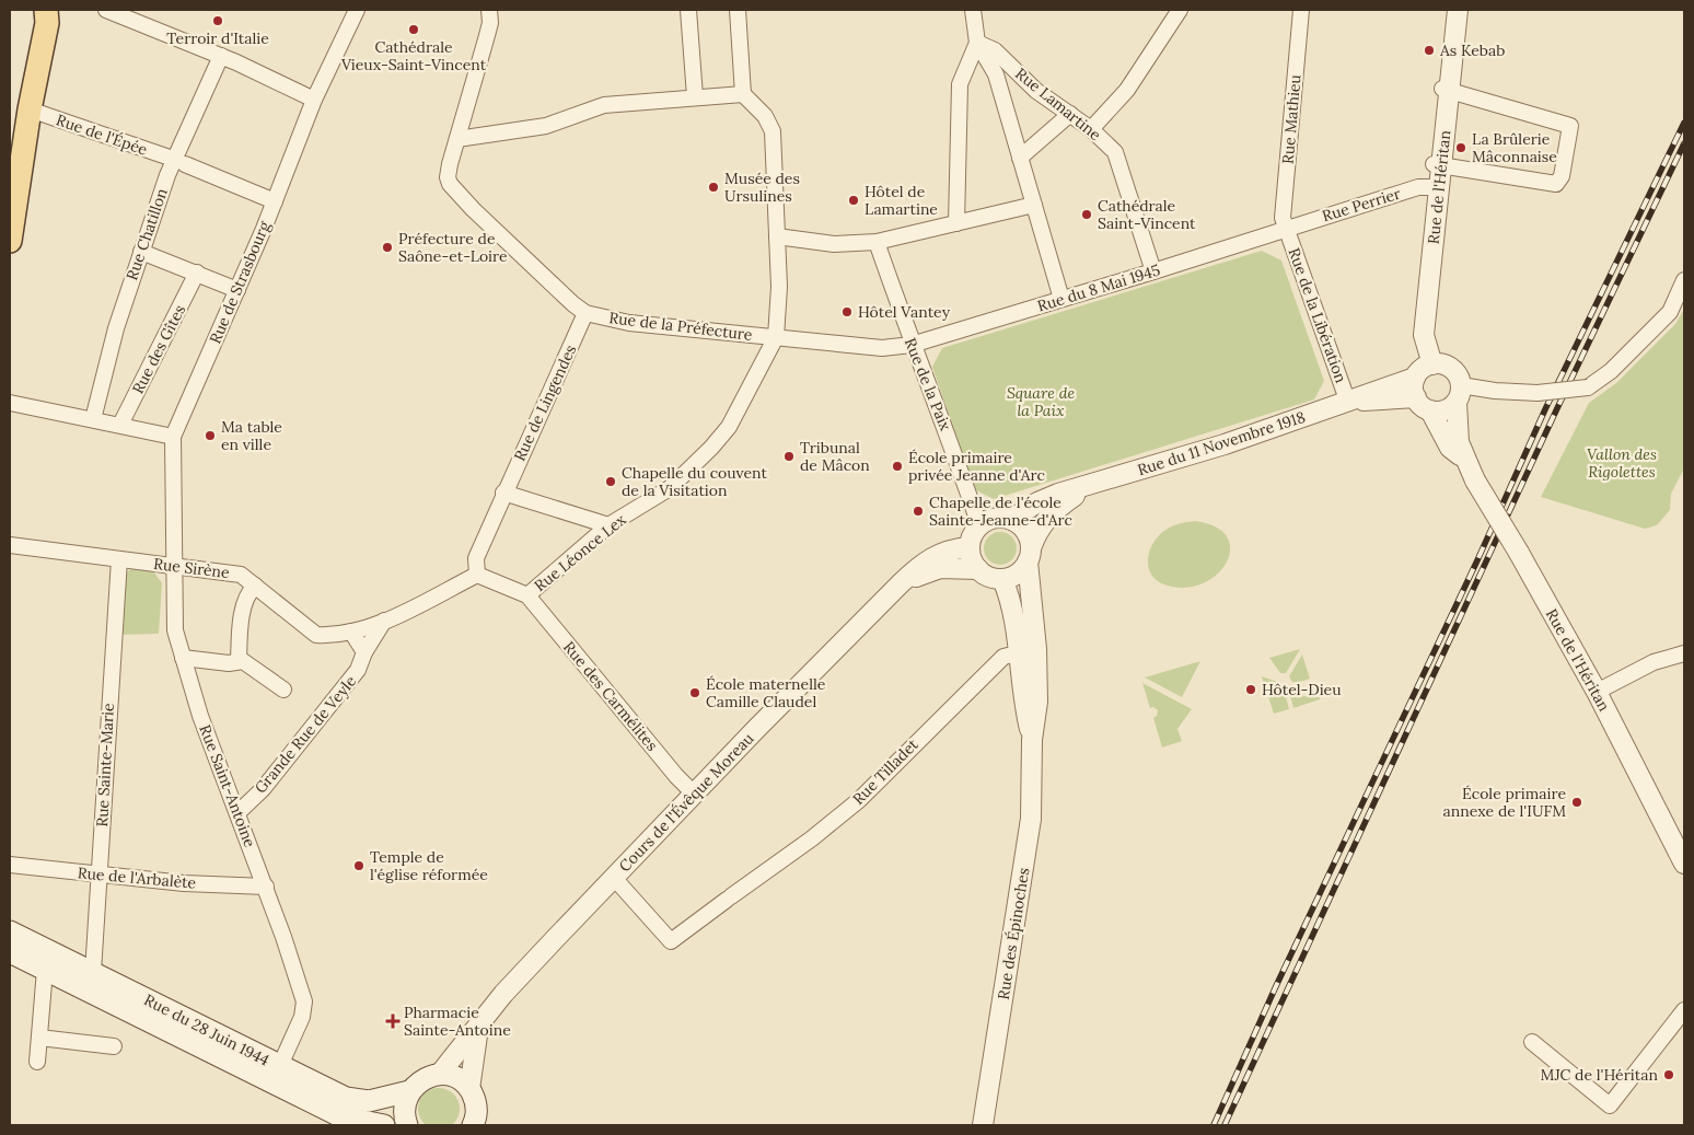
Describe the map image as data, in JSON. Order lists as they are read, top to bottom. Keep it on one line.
{"streets":{"main road":["Rue du 28 Juin 1944"],"street":["Rue Lamartine","Rue Mathieu","Rue de l'Épée","Rue de l'Héritan","Rue Perrier","Rue Chatillon","Rue de Strasbourg","Rue du 8 Mai 1945","Rue de la Libération","Rue de la Préfecture","Rue des Gîtes","Rue de la Paix","Rue de Lingendes","Rue du 11 Novembre 1918","Rue Léonce Lex","Rue Sirène","Rue des Carmélites","Grande Rue de Veyle","Rue Sainte-Marie","Rue Tilladet","Rue Saint-Antoine","Cours de l'Évêque Moreau","Rue de l'Arbalète","Rue des Épinoches"]},"crossings":[["Rue Lamartine","Rue du 8 Mai 1945"],["Rue Mathieu","Rue Perrier"],["Rue Mathieu","Rue du 8 Mai 1945"],["Rue Mathieu","Rue de la Libération"],["Rue de l'Épée","Rue Chatillon"],["Rue de l'Épée","Rue de Strasbourg"],["Rue de l'Héritan","Rue Perrier"],["Rue de l'Héritan","Rue du 11 Novembre 1918"],["Rue Perrier","Rue du 8 Mai 1945"],["Rue Perrier","Rue de la Libération"],["Rue de Strasbourg","Rue Sirène"],["Rue de Strasbourg","Rue Saint-Antoine"],["Rue du 8 Mai 1945","Rue de la Libération"],["Rue du 8 Mai 1945","Rue de la Préfecture"],["Rue du 8 Mai 1945","Rue de la Paix"],["Rue de la Libération","Rue du 11 Novembre 1918"],["Rue de la Préfecture","Rue de la Paix"],["Rue de la Préfecture","Rue de Lingendes"],["Rue de la Préfecture","Rue Léonce Lex"],["Rue de la Paix","Rue du 11 Novembre 1918"],["Rue de la Paix","Cours de l'Évêque Moreau"],["Rue de la Paix","Rue des Épinoches"],["Rue du 11 Novembre 1918","Cours de l'Évêque Moreau"],["Rue du 11 Novembre 1918","Rue des Épinoches"],["Rue Léonce Lex","Rue des Carmélites"],["Rue Sirène","Grande Rue de Veyle"],["Rue Sirène","Rue Sainte-Marie"],["Rue Sirène","Rue Saint-Antoine"],["Rue des Carmélites","Cours de l'Évêque Moreau"],["Grande Rue de Veyle","Rue Saint-Antoine"],["Rue Sainte-Marie","Rue de l'Arbalète"],["Rue Sainte-Marie","Rue du 28 Juin 1944"],["Rue Tilladet","Cours de l'Évêque Moreau"],["Rue Tilladet","Rue des Épinoches"],["Rue Saint-Antoine","Rue de l'Arbalète"],["Rue Saint-Antoine","Rue du 28 Juin 1944"],["Cours de l'Évêque Moreau","Rue des Épinoches"]],"parks":["Square de la Paix","Vallon des Rigolettes"],"places":{"other":["Terroir d'Italie","Cathédrale Vieux-Saint-Vincent","As Kebab","La Brûlerie Mâconnaise","Musée des Ursulines","Hôtel de Lamartine","Cathédrale Saint-Vincent","Préfecture de Saône-et-Loire","Hôtel Vantey","Ma table en ville","Tribunal de Mâcon","École primaire privée Jeanne d'Arc","Chapelle du couvent de la Visitation","Chapelle de l'école Sainte-Jeanne-d'Arc","Hôtel-Dieu","École maternelle Camille Claudel","École primaire annexe de l'IUFM","Temple de l'église réformée","MJC de l'Héritan"],"health":["Pharmacie Sainte-Antoine"]}}
